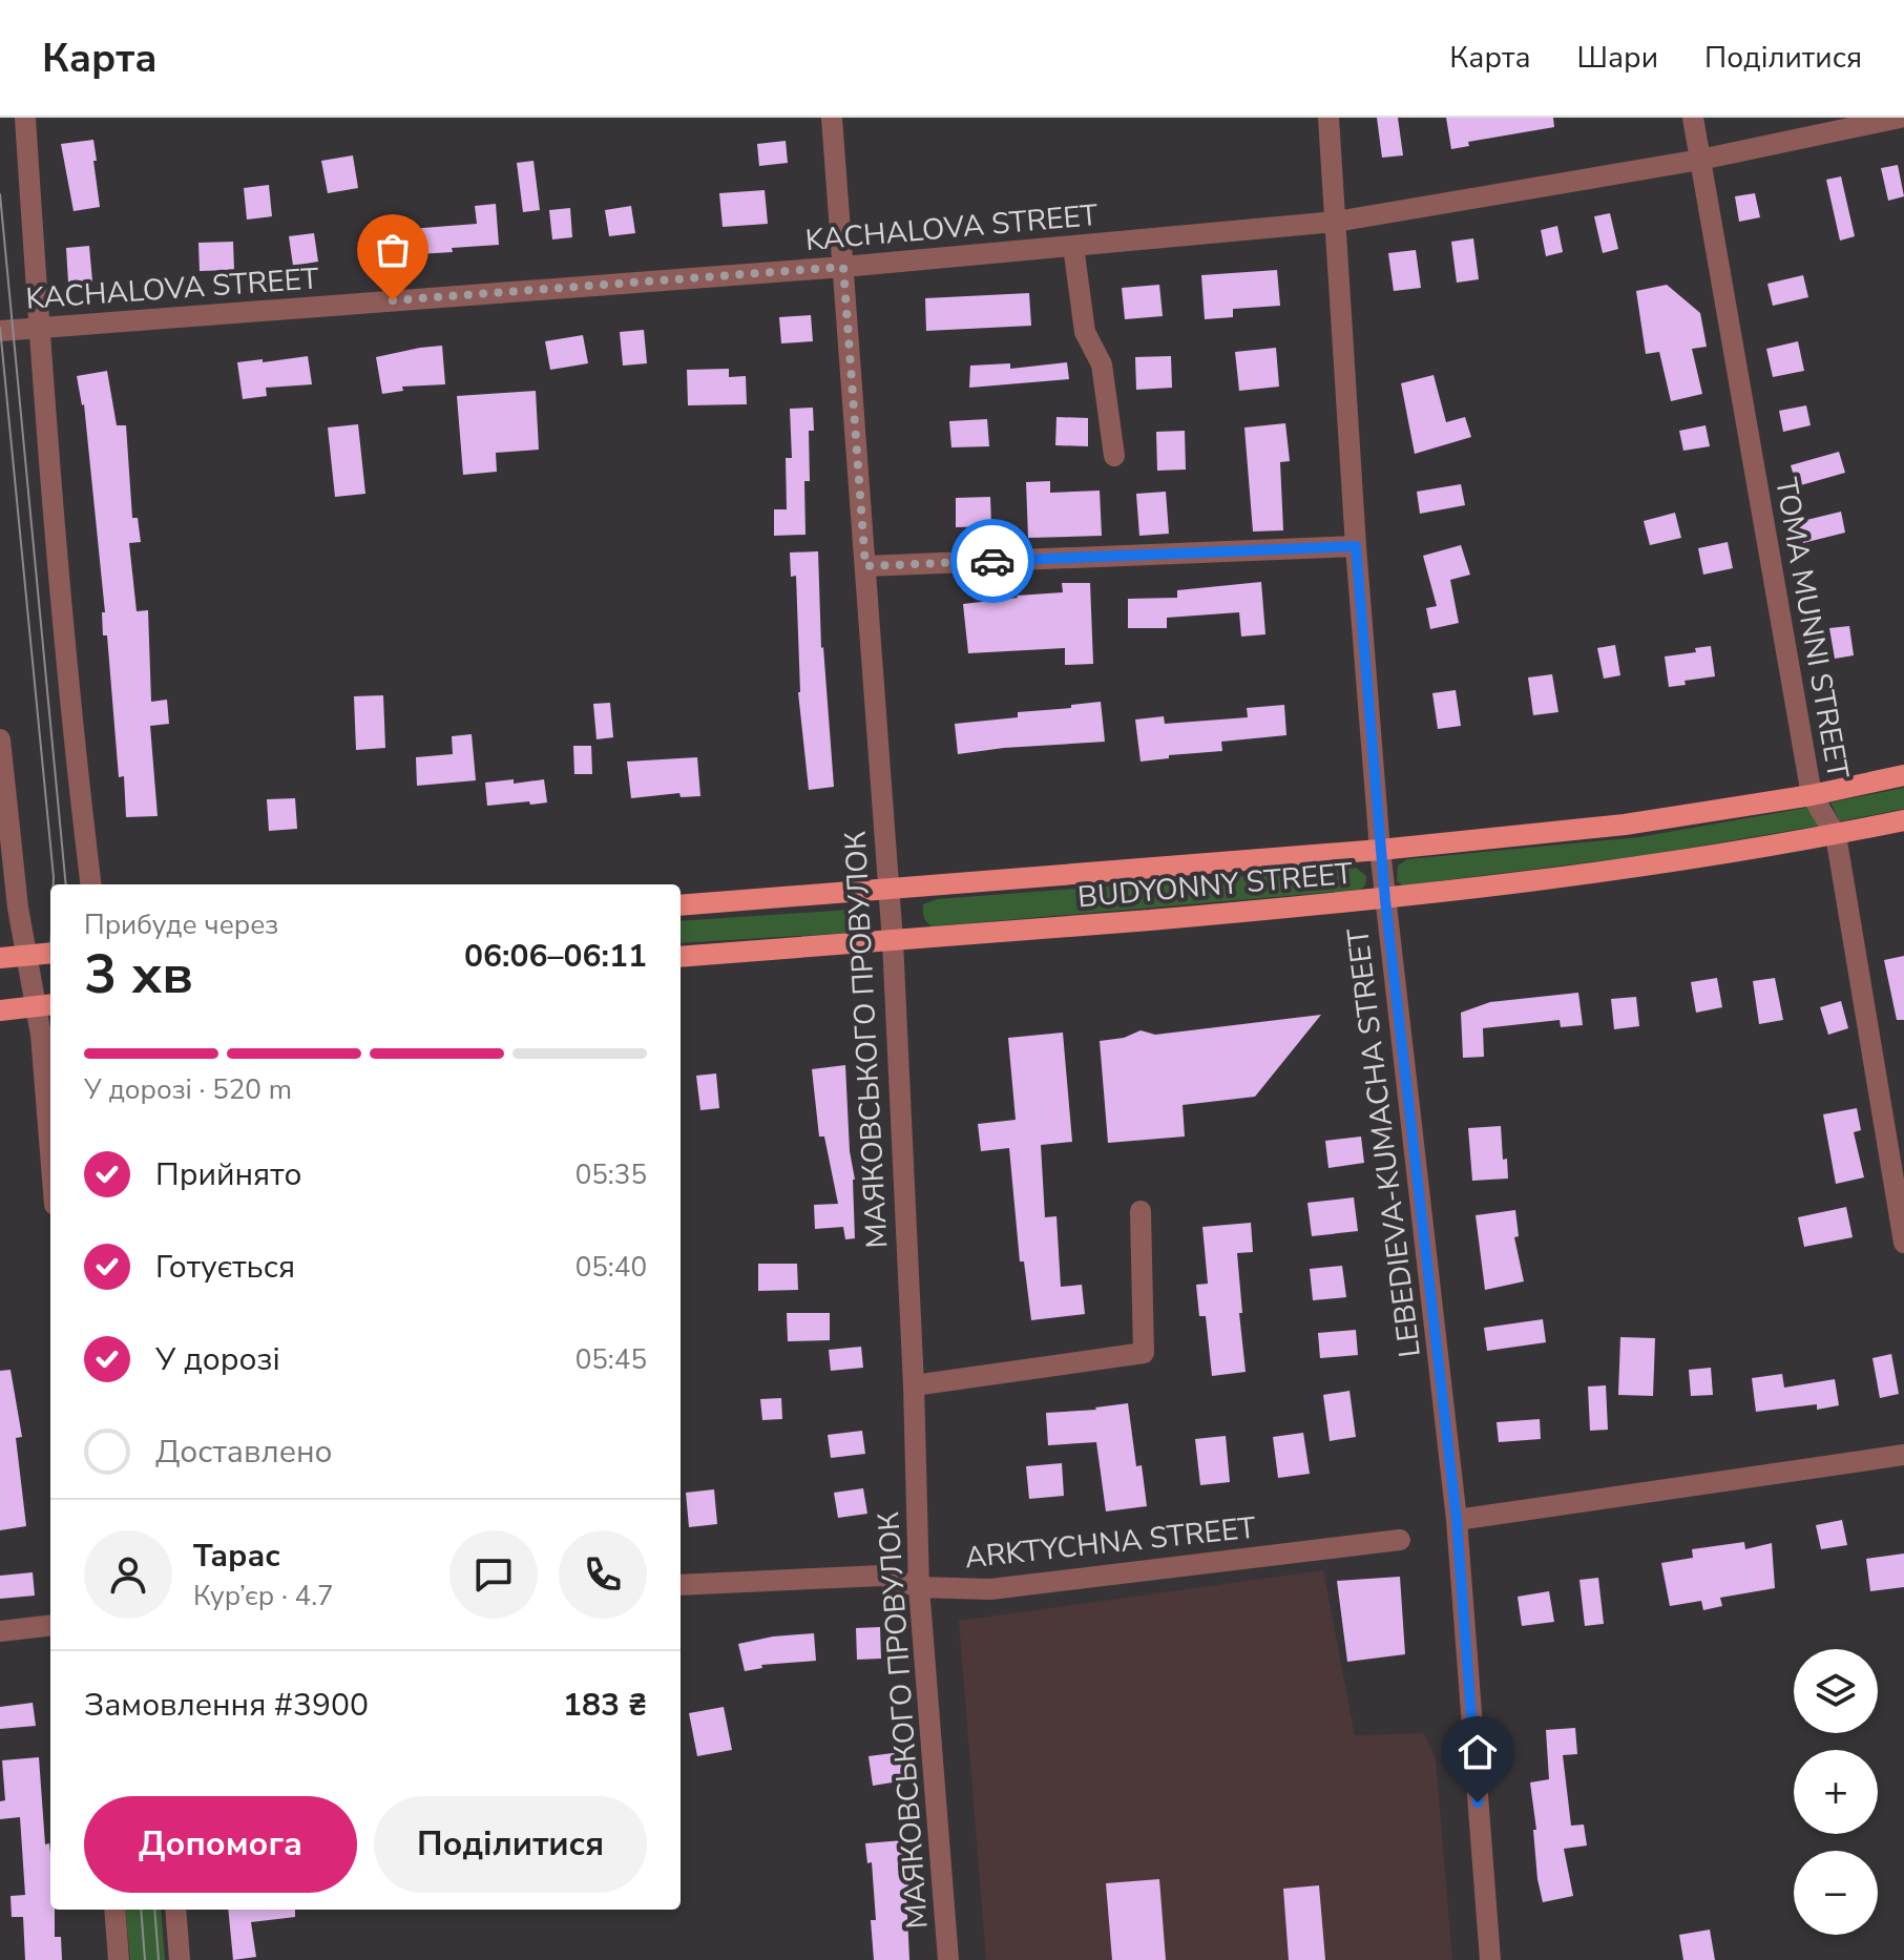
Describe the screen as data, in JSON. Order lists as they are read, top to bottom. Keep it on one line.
{"streets":{"main road":["BUDYONNY STREET"],"street":["KACHALOVA STREET","TOMA MUNNI STREET","МАЯКОВСЬКОГО ПРОВУЛОК","LEBEDIEVA-KUMACHA STREET","ARKTYCHNA STREET"]},"crossings":[["KACHALOVA STREET","TOMA MUNNI STREET"],["KACHALOVA STREET","МАЯКОВСЬКОГО ПРОВУЛОК"],["KACHALOVA STREET","LEBEDIEVA-KUMACHA STREET"],["TOMA MUNNI STREET","BUDYONNY STREET"],["BUDYONNY STREET","МАЯКОВСЬКОГО ПРОВУЛОК"],["BUDYONNY STREET","LEBEDIEVA-KUMACHA STREET"],["МАЯКОВСЬКОГО ПРОВУЛОК","ARKTYCHNA STREET"]],"page":{"header":"Карта","nav":["Карта","Шари","Поділитися"],"heading":["3 хв","Прибуде через","06:06–06:11"],"panel":["Тарас","Кур’єр · 4.7","Замовлення #3900","183 ₴"],"bar":"У дорозі · 520 m","list":[["Прийнято","05:35"],["Готується","05:40"],["У дорозі","05:45"],"Доставлено"],"map_buttons":["+","−"],"buttons":["Допомога","Поділитися"]}}
